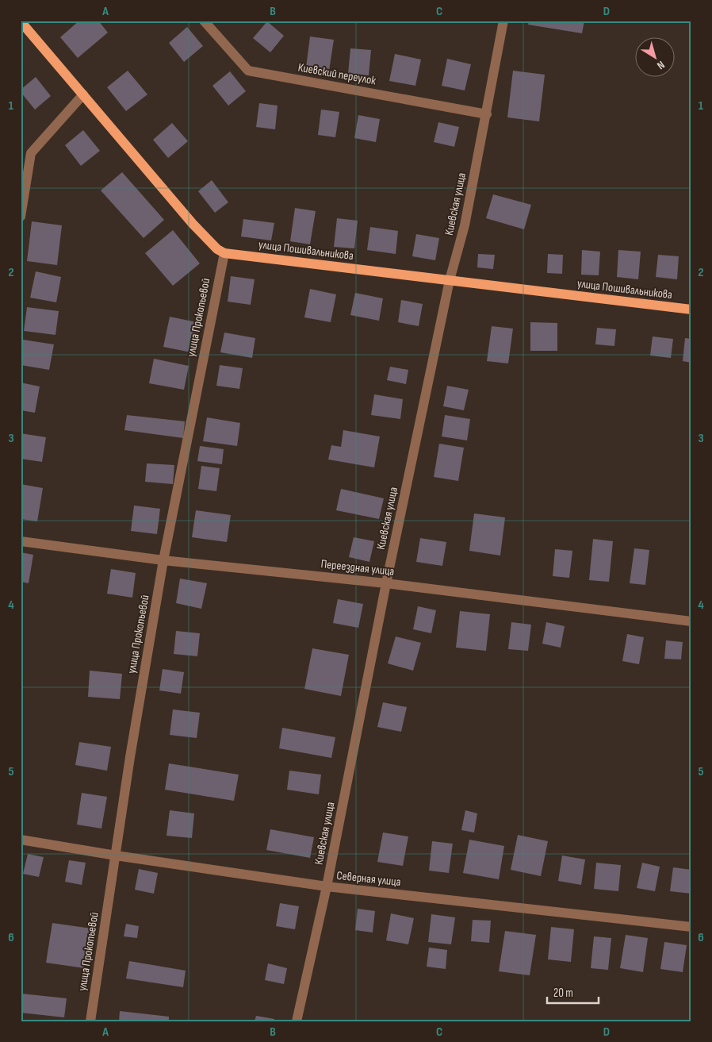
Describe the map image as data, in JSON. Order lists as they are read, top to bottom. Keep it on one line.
{"streets":{"main road":["улица Пошивальникова"],"lane":["Киевский переулок","Киевская улица","улица Прокопьевой","Переездная улица","Северная улица"]},"crossings":[["Киевский переулок","Киевская улица"],["Киевская улица","улица Пошивальникова"],["Киевская улица","Переездная улица"],["Киевская улица","Северная улица"],["улица Пошивальникова","улица Прокопьевой"],["улица Прокопьевой","Переездная улица"],["улица Прокопьевой","Северная улица"]],"scale_bar":"20 m","north":"bottom right","grid":{"columns":["A","B","C","D"],"rows":["1","2","3","4","5","6"]}}
